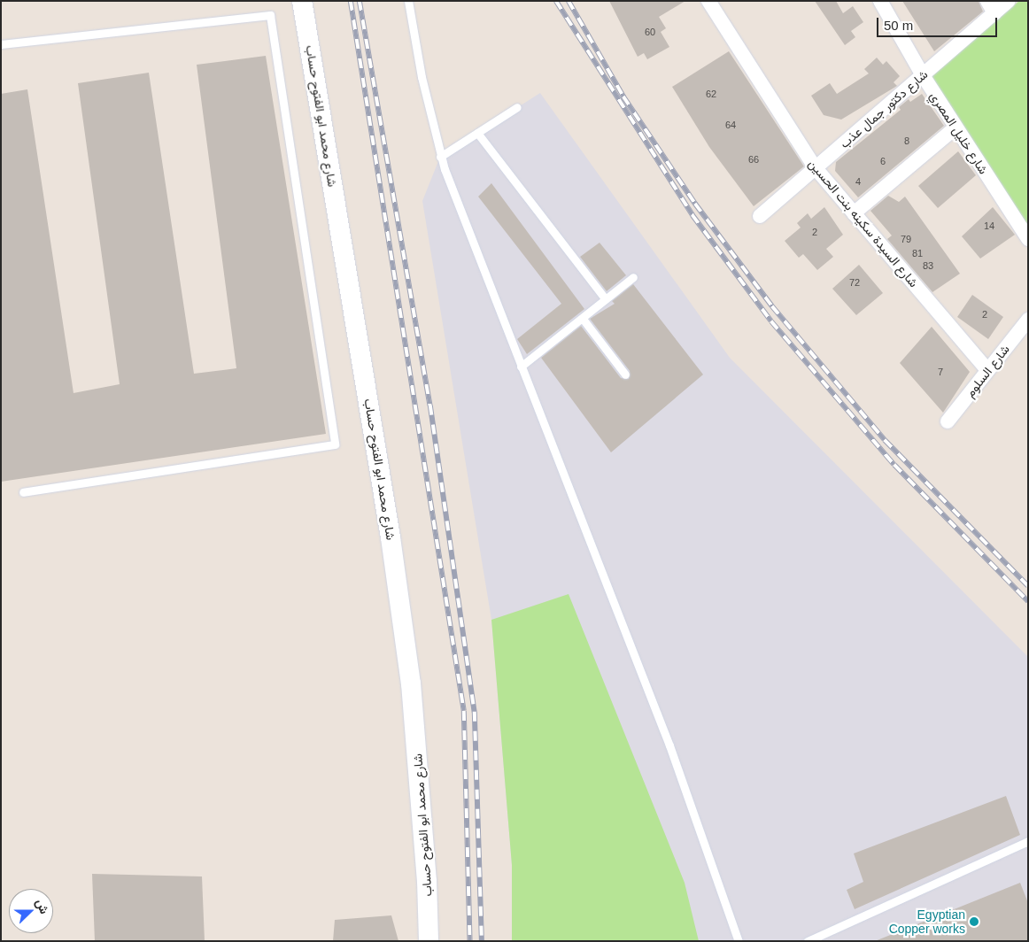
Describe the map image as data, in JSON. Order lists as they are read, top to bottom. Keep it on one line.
{"streets":{"street":["شارع دكتور جمال عذب","شارع محمد ابو الفتوح حساب","شارع خليل المصري","شارع السيدة سكينه بنت الحسين","شارع السلوم"]},"crossings":[["شارع دكتور جمال عذب","شارع خليل المصري"],["شارع دكتور جمال عذب","شارع السيدة سكينه بنت الحسين"],["شارع السيدة سكينه بنت الحسين","شارع السلوم"]],"places":["Egyptian Copper works"],"house_numbers":["60","62","64","8","66","6","4","14","2","79","81","83","72","2","7"],"scale_bar":"50 m","north":"right"}
